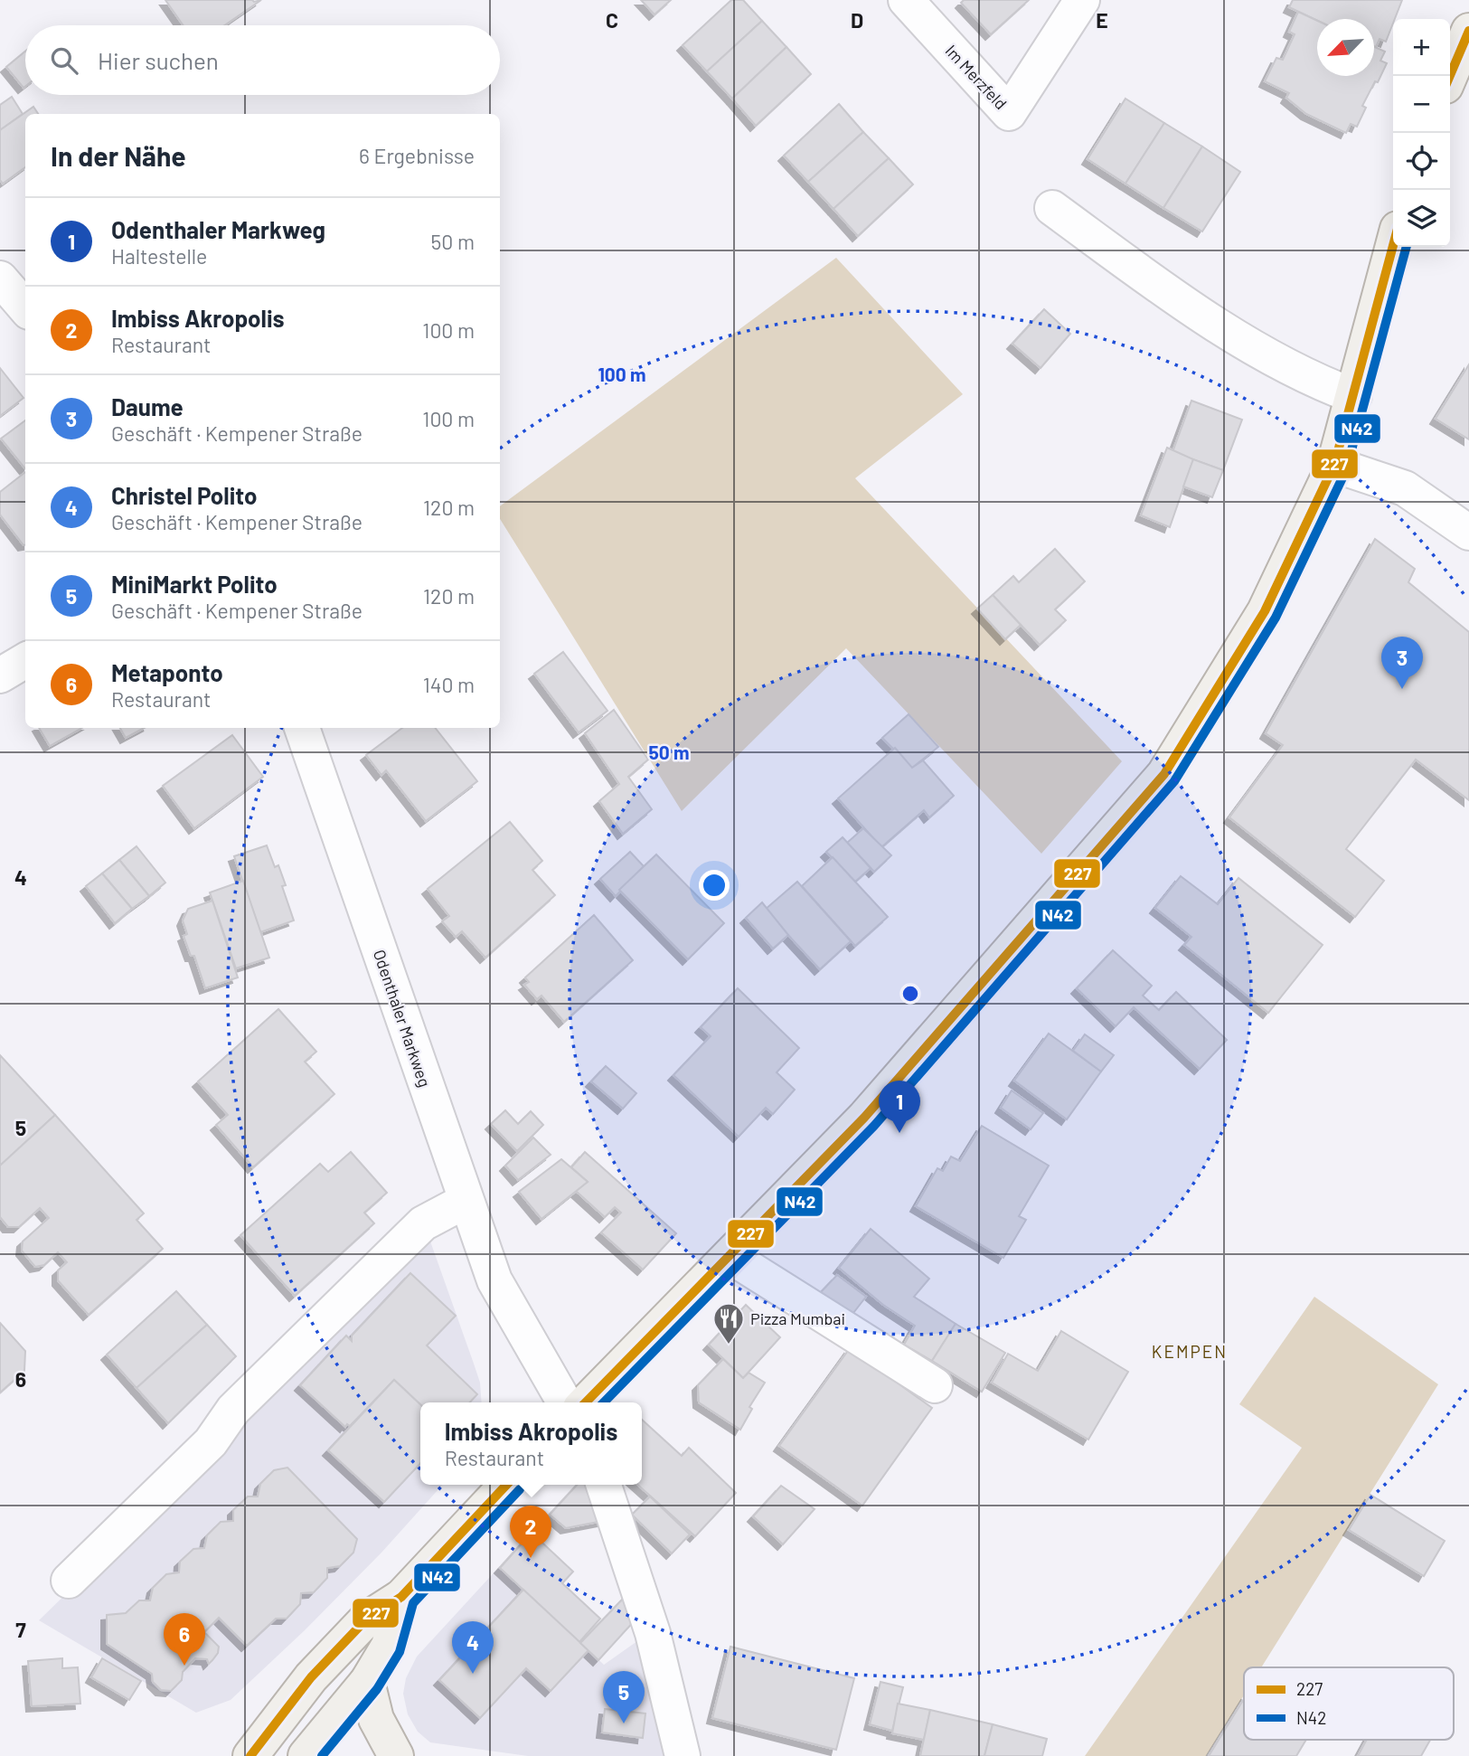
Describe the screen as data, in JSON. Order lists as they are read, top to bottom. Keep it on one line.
{"streets":{"street":["Im Merzfeld","Odenthaler Markweg"]},"districts":["KEMPEN"],"places":{"restaurant":["Pizza Mumbai"]},"lines":["transit line 227","transit line N42"],"legend":["227","N42"],"north":"bottom left","page":{"map_buttons":["+","−"],"search":"Hier suchen","heading":["In der Nähe","6 Ergebnisse"],"list":[{"mark":"1","name":"Odenthaler Markweg","note":"Haltestelle","value":"50 m"},{"mark":"2","name":"Imbiss Akropolis","note":"Restaurant","value":"100 m"},{"mark":"3","name":"Daume","note":"Geschäft · Kempener Straße","value":"100 m"},{"mark":"4","name":"Christel Polito","note":"Geschäft · Kempener Straße","value":"120 m"},{"mark":"5","name":"MiniMarkt Polito","note":"Geschäft · Kempener Straße","value":"120 m"},{"mark":"6","name":"Metaponto","note":"Restaurant","value":"140 m"}],"pins":["3","1","2","6","4","5"],"popup":["Imbiss Akropolis","Restaurant"]},"grid":{"columns":["C","D","E"],"rows":["4","5","6","7"]},"rings":["100 m","50 m"]}
